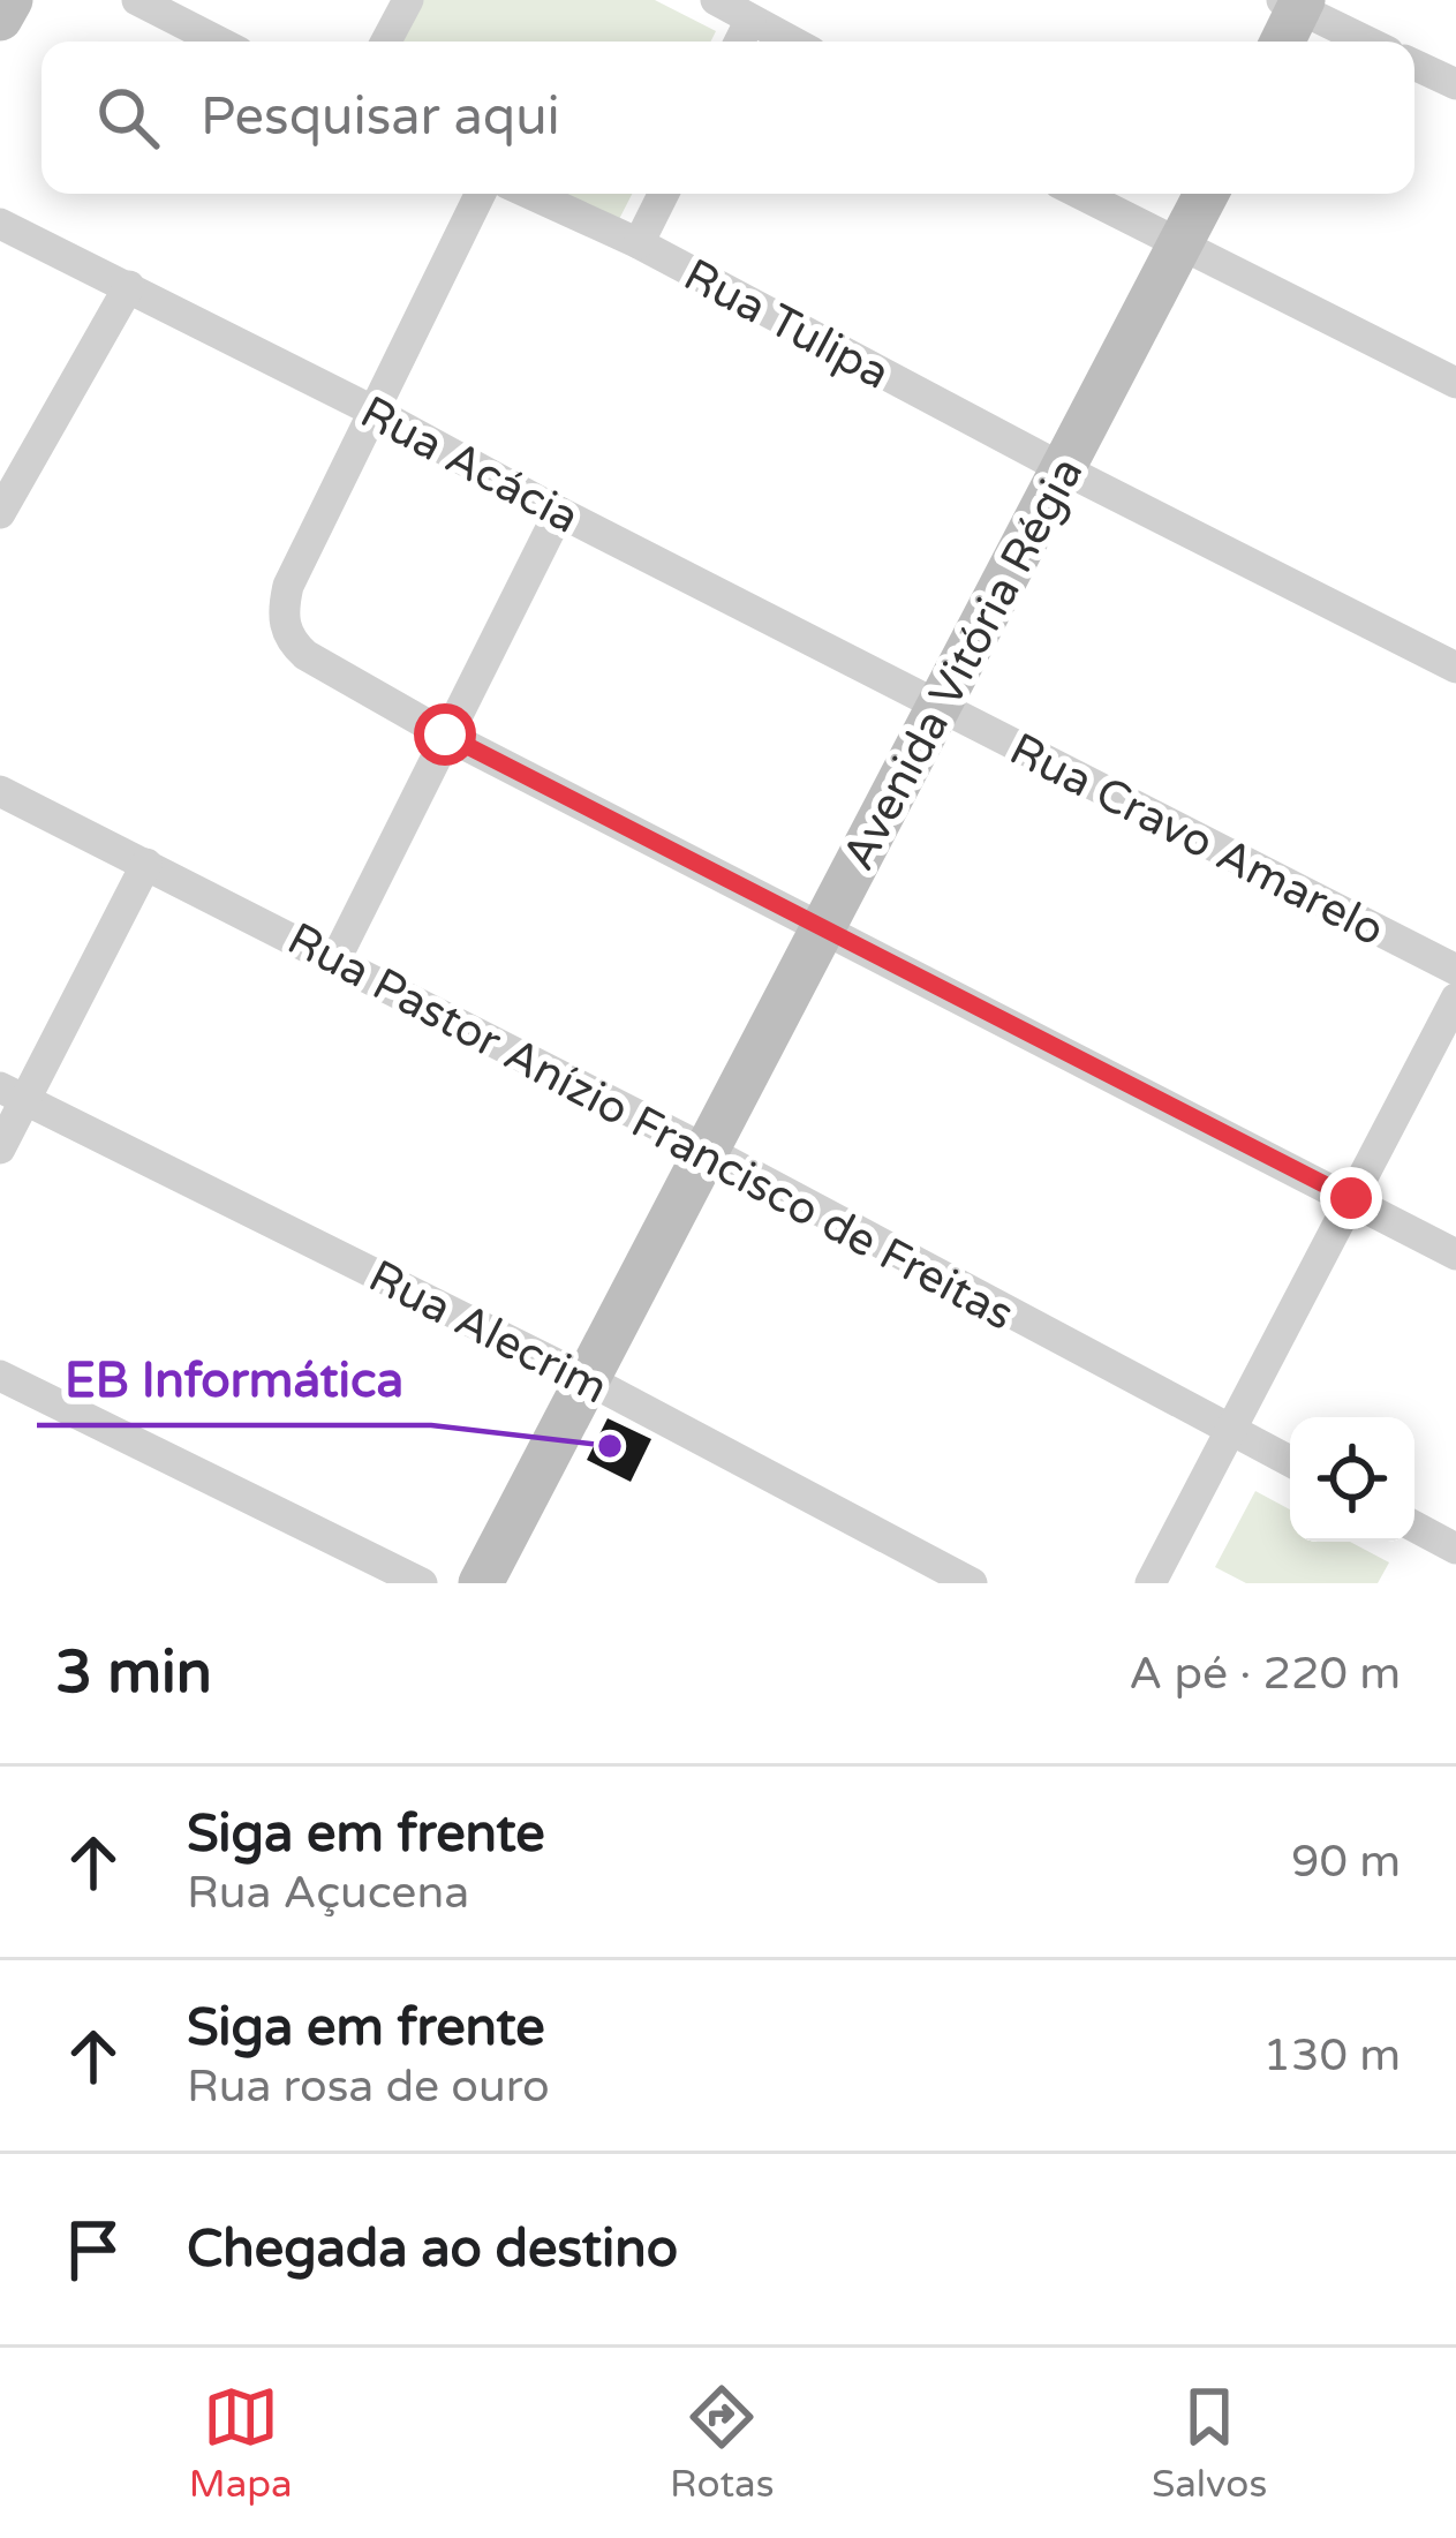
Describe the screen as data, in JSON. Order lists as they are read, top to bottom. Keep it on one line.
{"streets":{"street":["Rua Tulipa","Rua Acácia","Avenida Vitória Régia","Rua Cravo Amarelo","Rua Pastor Anízio Francisco de Freitas","Rua Alecrim"]},"crossings":[["Rua Tulipa","Avenida Vitória Régia"],["Rua Acácia","Avenida Vitória Régia"],["Rua Acácia","Rua Cravo Amarelo"],["Avenida Vitória Régia","Rua Cravo Amarelo"],["Avenida Vitória Régia","Rua Pastor Anízio Francisco de Freitas"],["Avenida Vitória Régia","Rua Alecrim"]],"places":["EB Informática"],"page":{"search":"Pesquisar aqui","heading":["3 min","A pé · 220 m"],"list":[["Siga em frente","Rua Açucena","90 m"],["Siga em frente","Rua rosa de ouro","130 m"],"Chegada ao destino"],"nav":["Mapa","Rotas","Salvos"]}}
